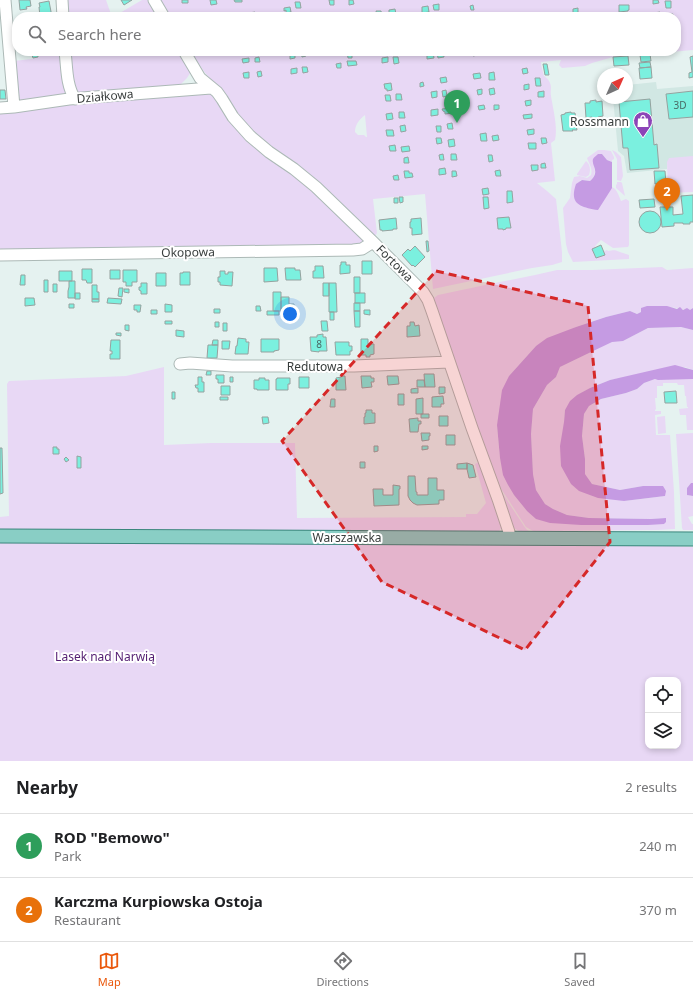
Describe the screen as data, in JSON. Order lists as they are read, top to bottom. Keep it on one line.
{"streets":{"main road":["Warszawska"],"street":["Działkowa","Okopowa","Fortowa","Redutowa"]},"crossings":[["Działkowa","Fortowa"],["Okopowa","Fortowa"],["Fortowa","Redutowa"],["Fortowa","Warszawska"]],"parks":["Lasek nad Narwią"],"places":{"shop":["Rossmann"]},"house_numbers":["3D","8"],"north":"top right","page":{"search":"Search here","pins":["1","2"],"heading":["Nearby","2 results"],"list":[{"mark":"1","name":"ROD \"Bemowo\"","note":"Park","value":"240 m"},{"mark":"2","name":"Karczma Kurpiowska Ostoja","note":"Restaurant","value":"370 m"}],"nav":["Map","Directions","Saved"]}}
